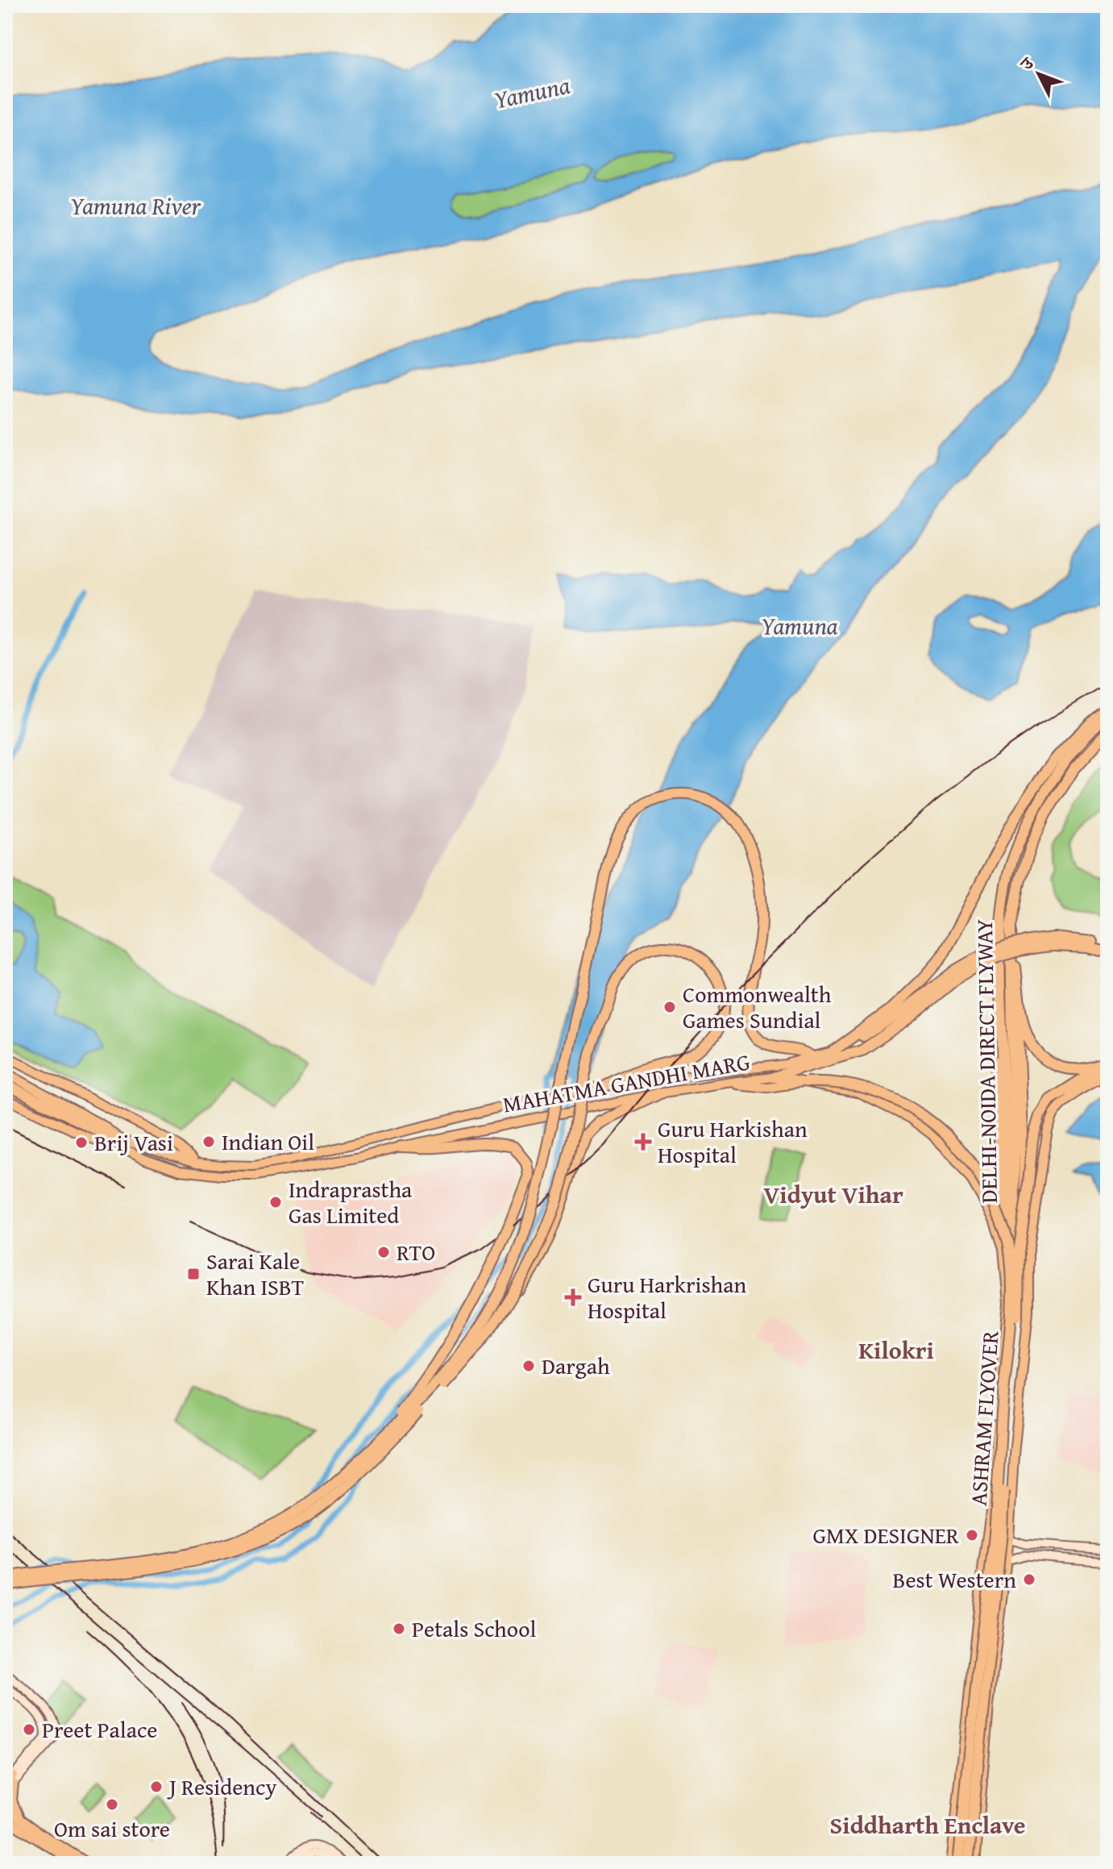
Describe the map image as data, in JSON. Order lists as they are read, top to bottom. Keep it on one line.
{"streets":{"highway":["DELHI-NOIDA DIRECT FLYWAY","ASHRAM FLYOVER"],"main road":["MAHATMA GANDHI MARG"]},"crossings":[["DELHI-NOIDA DIRECT FLYWAY","ASHRAM FLYOVER"]],"districts":["Vidyut Vihar","Kilokri","Siddharth Enclave"],"water":["Yamuna","Yamuna River"],"places":{"other":["Commonwealth Games Sundial","Indian Oil","Brij Vasi","Indraprastha Gas Limited","RTO","Dargah","GMX DESIGNER","Best Western","Petals School","Preet Palace","J Residency","Om sai store"],"health":["Guru Harkishan Hospital","Guru Harkrishan Hospital"],"transit":["Sarai Kale Khan ISBT"]},"north":"top left"}
